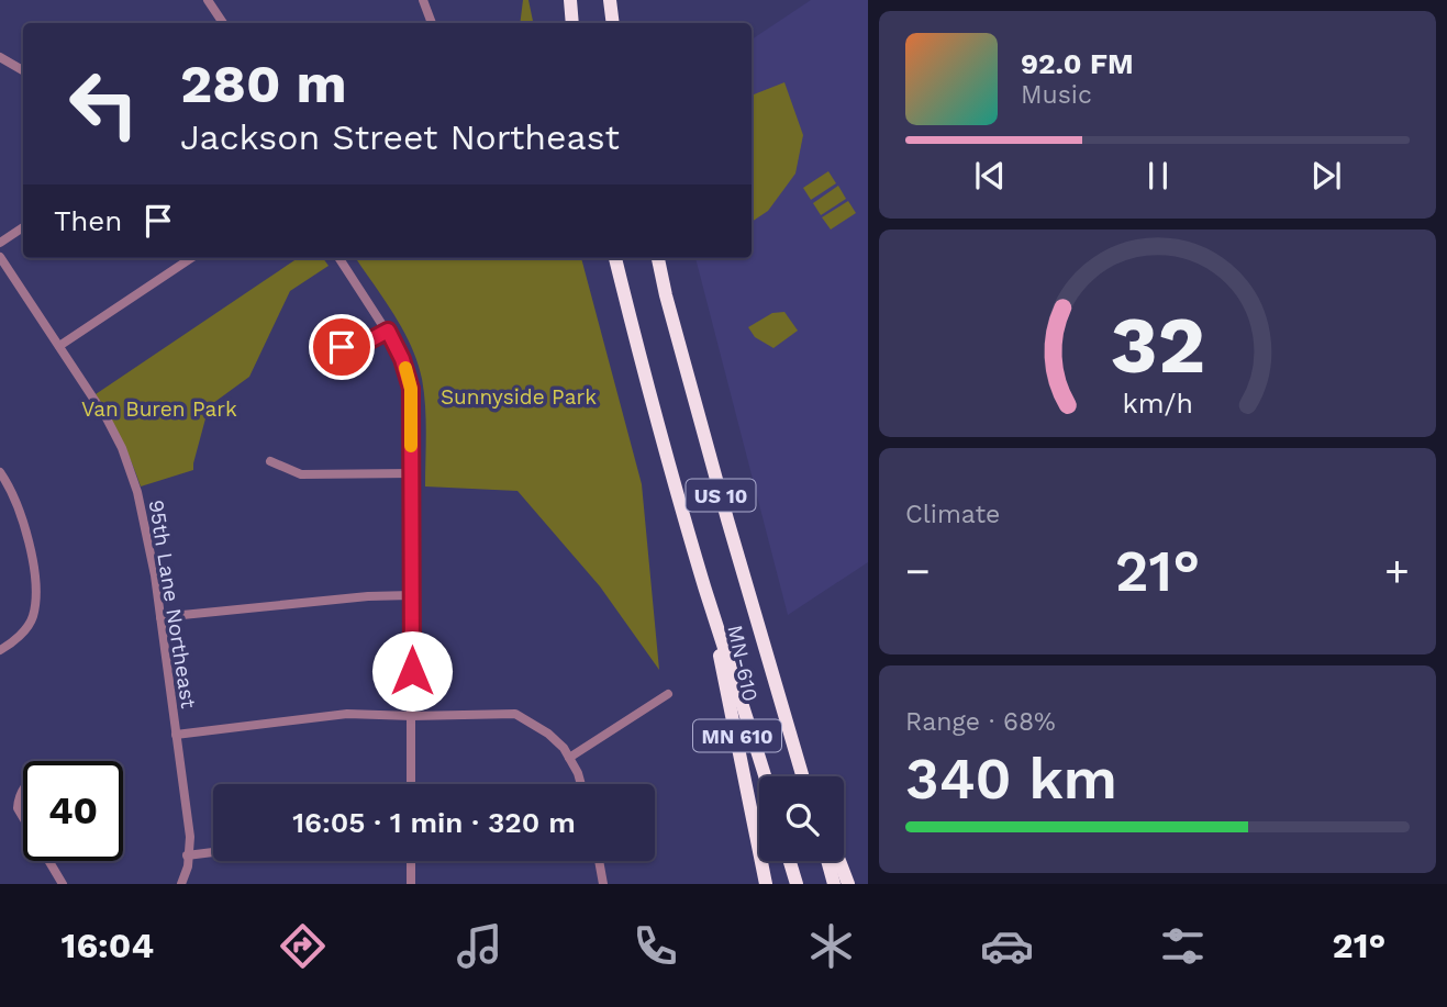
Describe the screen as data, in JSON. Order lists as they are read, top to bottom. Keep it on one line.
{"streets":{"highway":["US 10","MN-610","MN 610"],"street":["95th Lane Northeast"]},"crossings":[["US 10","MN-610"]],"parks":["Sunnyside Park","Van Buren Park"],"page":{"turn":["280 m","Jackson Street Northeast"],"song":["92.0 FM","Music"],"then":"Then","tile":["Climate",["Range · 68%","340 km"]],"heat":["−","21°","+"],"limit":"40","trip":"16:05 · 1 min · 320 m","tabs":["16:04","21°"],"gauge":["32","km/h"]}}
